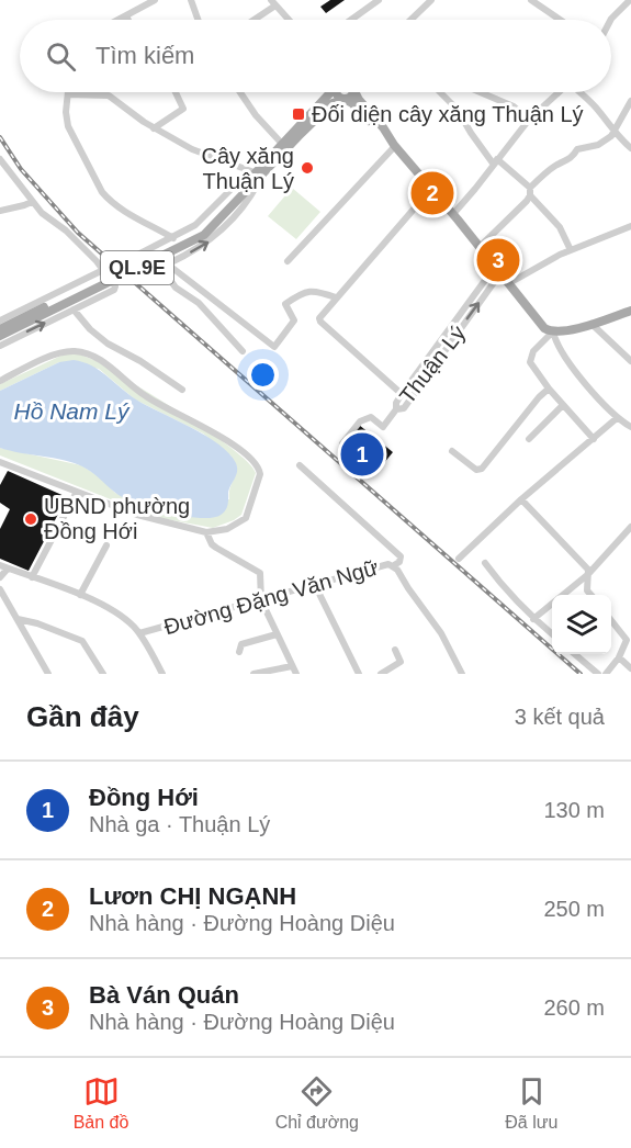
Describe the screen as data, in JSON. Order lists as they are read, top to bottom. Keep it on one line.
{"streets":{"main road":["QL.9E"],"street":["Thuận Lý","Đường Đặng Văn Ngữ"]},"water":["Hồ Nam Lý"],"places":{"transit":["Đối diện cây xăng Thuận Lý"],"other":["Cây xăng Thuận Lý","UBND phường Đồng Hới"]},"page":{"search":"Tìm kiếm","pins":["2","3","1"],"heading":["Gần đây","3 kết quả"],"list":[{"mark":"1","name":"Đồng Hới","note":"Nhà ga · Thuận Lý","value":"130 m"},{"mark":"2","name":"Lươn CHỊ NGẠNH","note":"Nhà hàng · Đường Hoàng Diệu","value":"250 m"},{"mark":"3","name":"Bà Ván Quán","note":"Nhà hàng · Đường Hoàng Diệu","value":"260 m"}],"nav":["Bản đồ","Chỉ đường","Đã lưu"]}}
